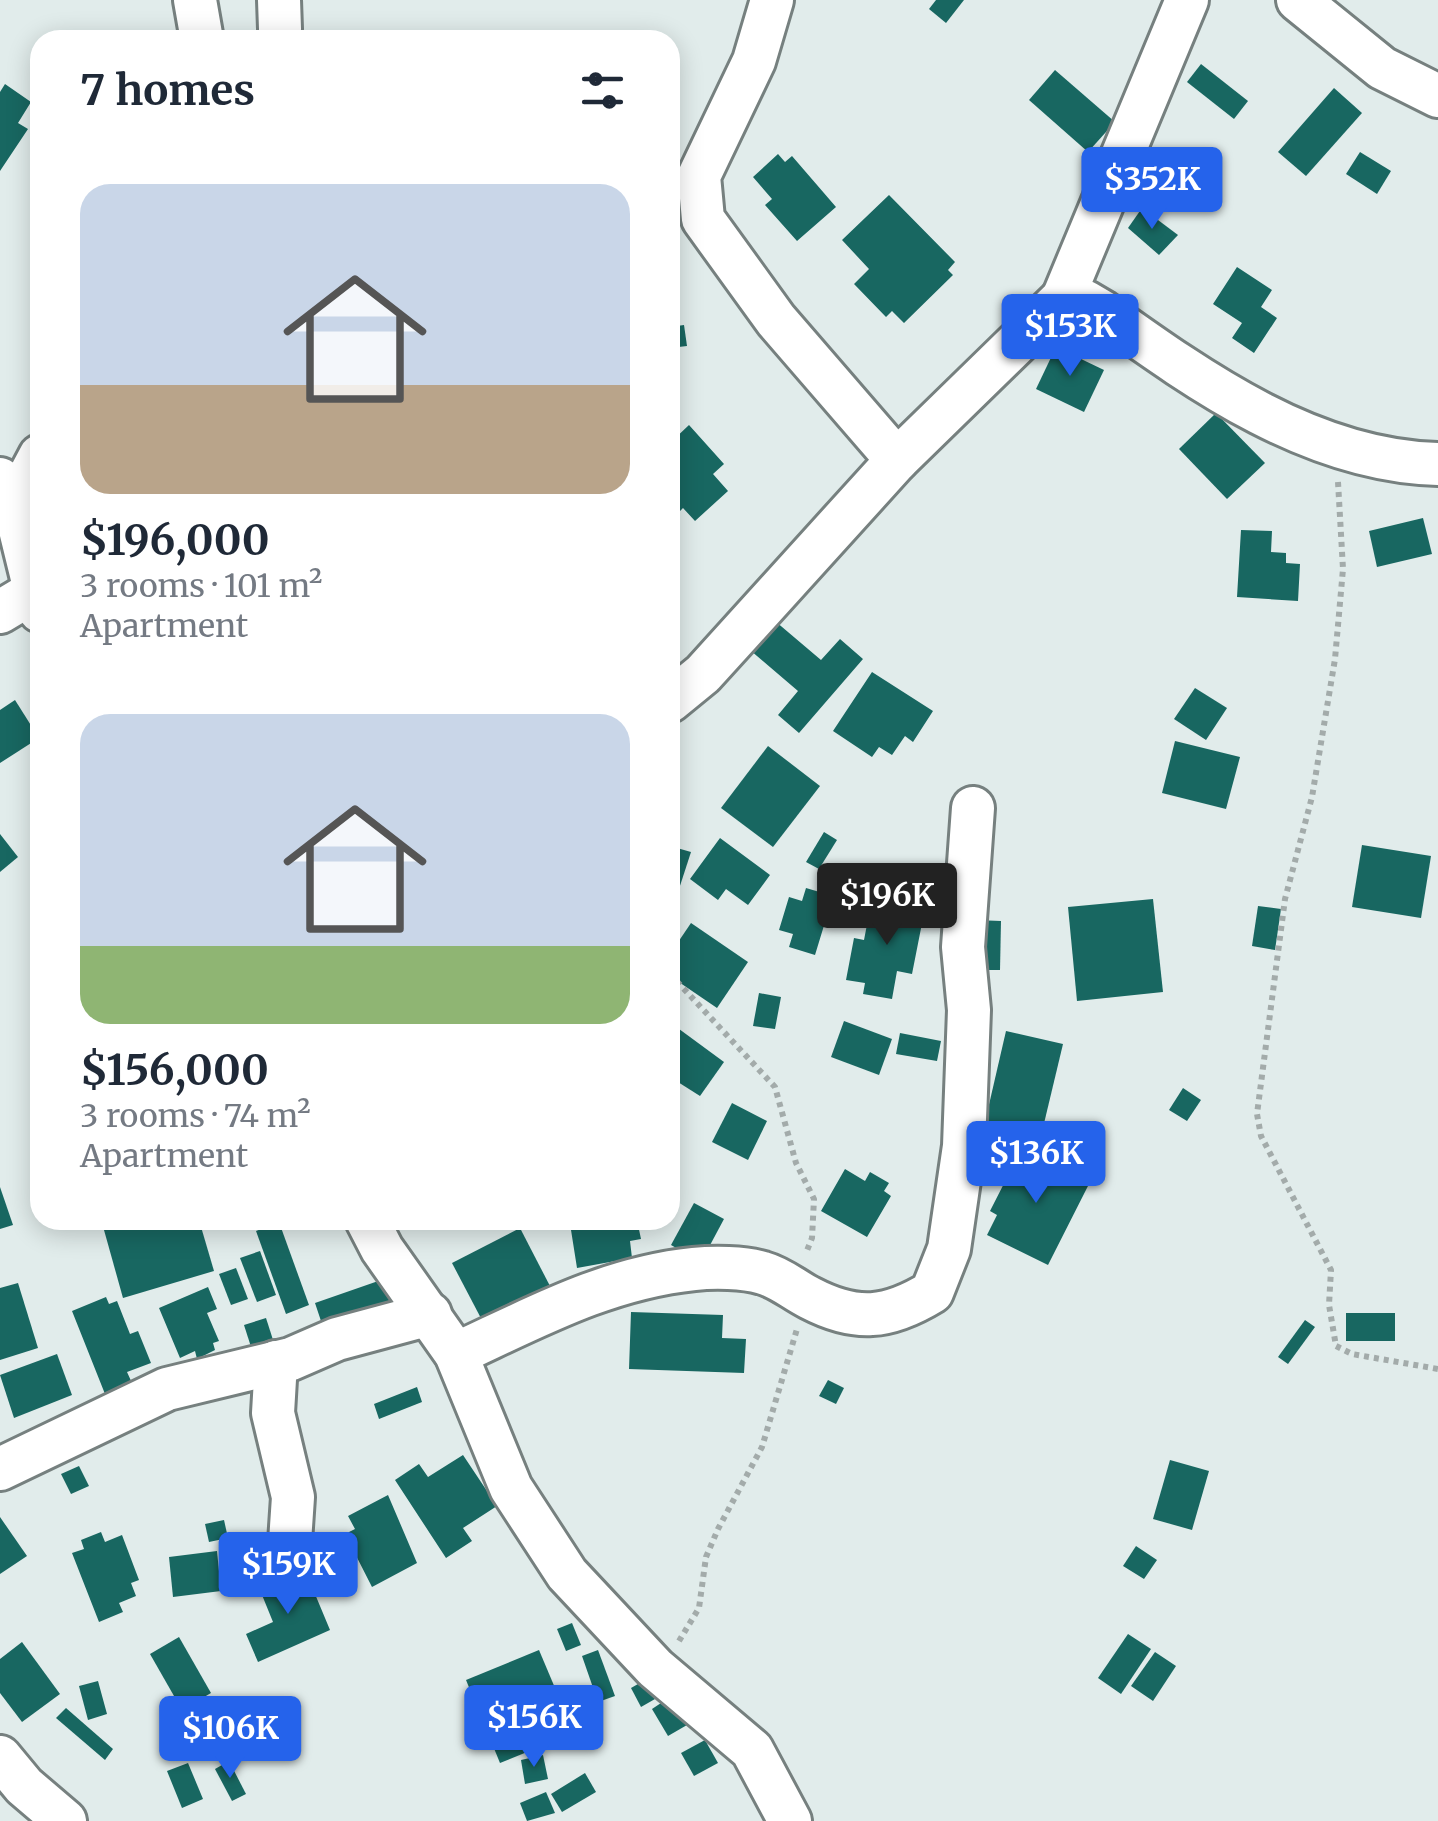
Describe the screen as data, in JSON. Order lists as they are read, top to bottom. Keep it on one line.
{"page":{"heading":"7 homes","price":["$352K","$153K","$196K","$136K","$159K","$156K","$106K"],"list":[{"name":"$196,000","note":"3 rooms · 101 m² · Apartment"},{"name":"$156,000","note":"3 rooms · 74 m² · Apartment"}]}}
